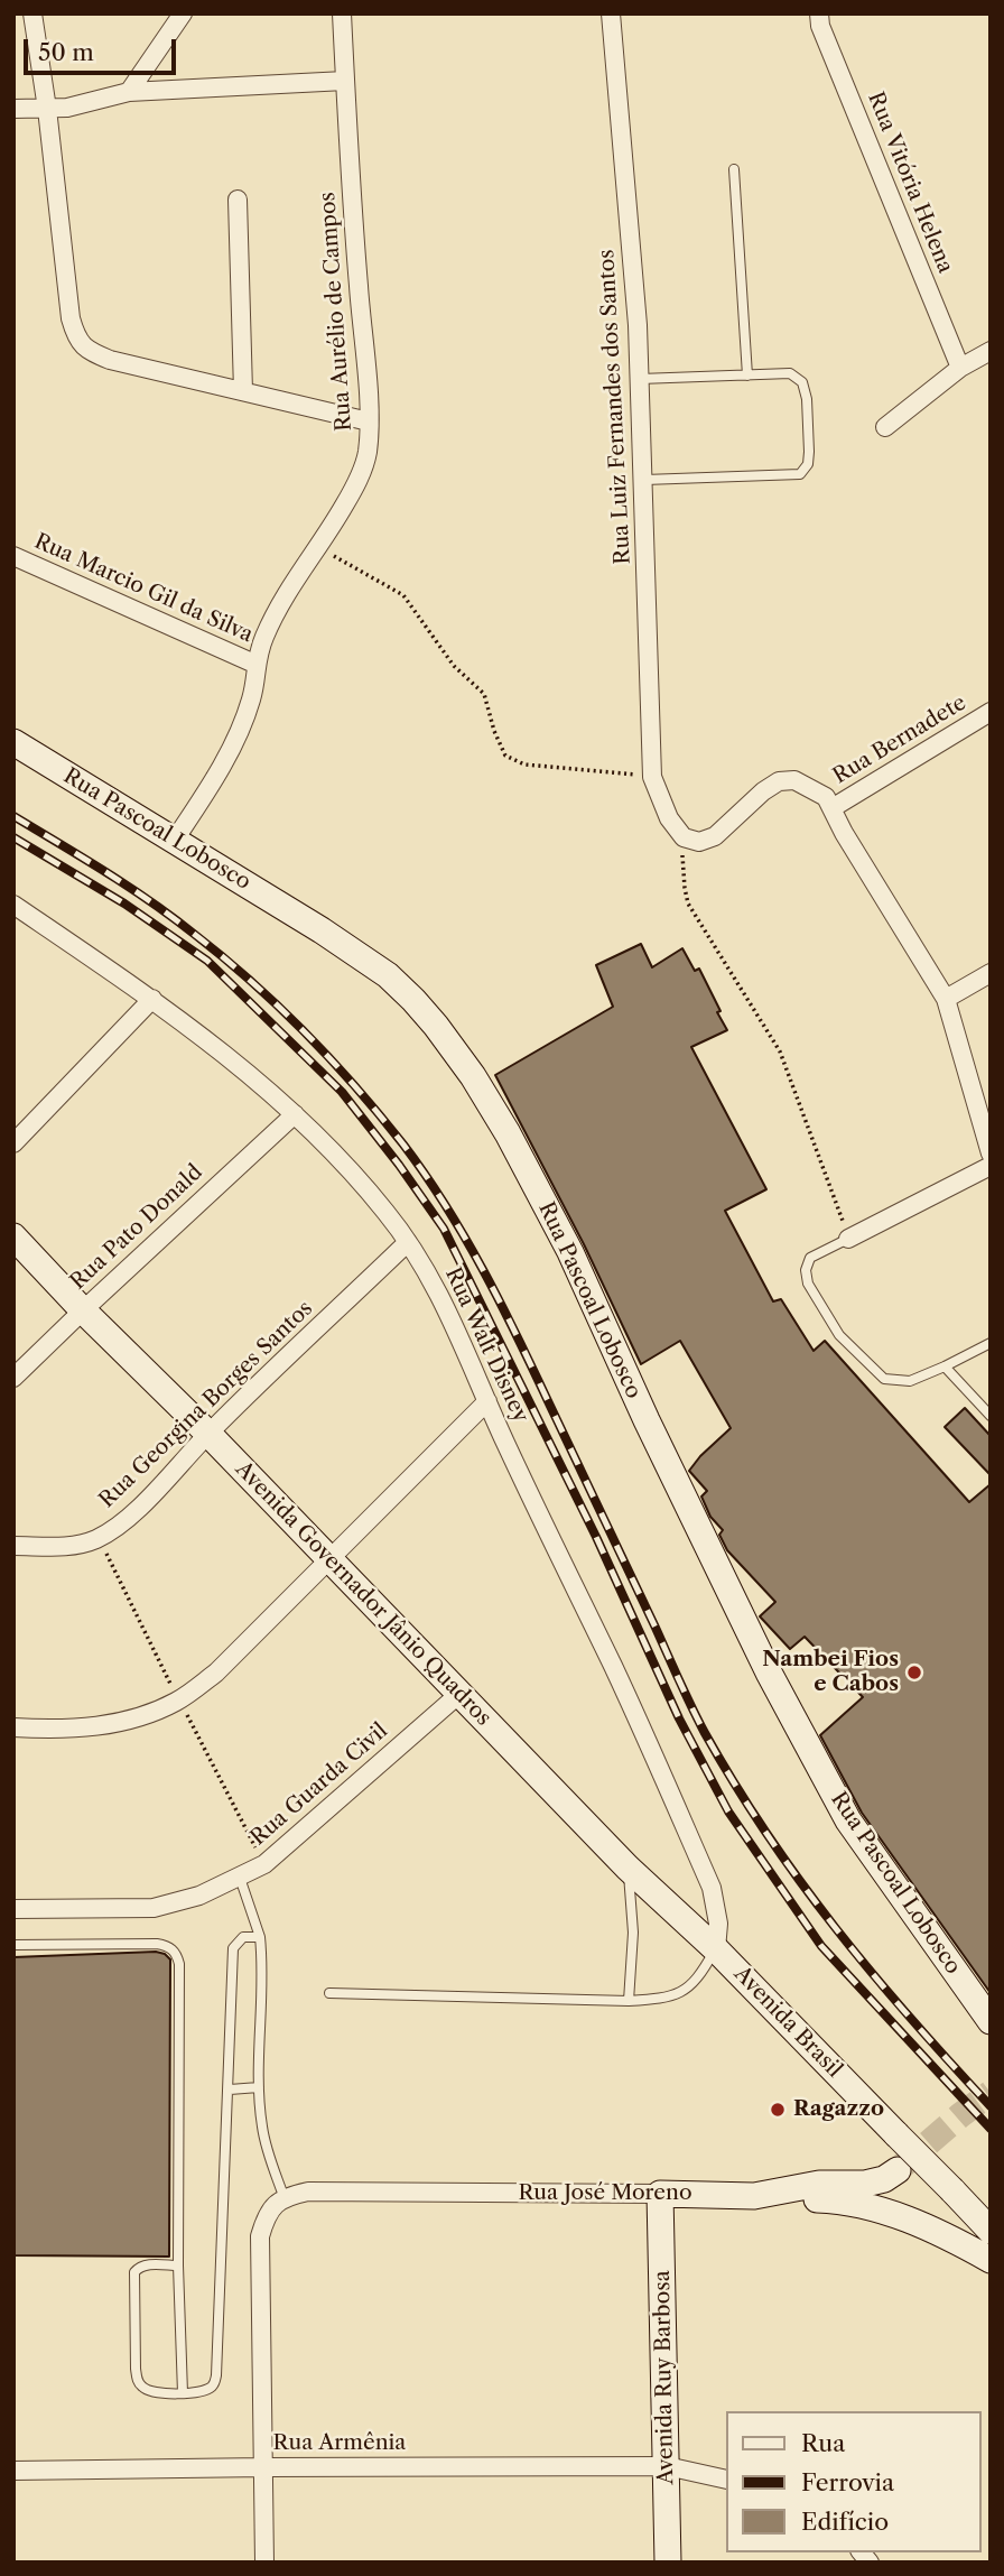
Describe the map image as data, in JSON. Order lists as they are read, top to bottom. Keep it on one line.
{"streets":{"main road":["Rua Pascoal Lobosco","Avenida Governador Jânio Quadros","Avenida Brasil","Rua José Moreno","Avenida Ruy Barbosa"],"street":["Rua Vitória Helena","Rua Aurélio de Campos","Rua Luiz Fernandes dos Santos","Rua Marcio Gil da Silva","Rua Bernadete","Rua Pato Donald","Rua Walt Disney","Rua Georgina Borges Santos","Rua Guarda Civil","Rua Armênia"]},"crossings":[["Rua Aurélio de Campos","Rua Marcio Gil da Silva"],["Rua Aurélio de Campos","Rua Pascoal Lobosco"],["Rua Pato Donald","Rua Walt Disney"],["Rua Pato Donald","Avenida Governador Jânio Quadros"],["Rua Walt Disney","Rua Georgina Borges Santos"],["Rua Walt Disney","Avenida Governador Jânio Quadros"],["Rua Walt Disney","Avenida Brasil"],["Rua Georgina Borges Santos","Avenida Governador Jânio Quadros"],["Avenida Governador Jânio Quadros","Rua Guarda Civil"],["Avenida Governador Jânio Quadros","Avenida Brasil"],["Rua José Moreno","Avenida Ruy Barbosa"],["Avenida Ruy Barbosa","Rua Armênia"]],"places":["Nambei Fios e Cabos","Ragazzo"],"legend":["Rua","Ferrovia","Edifício"],"scale_bar":"50 m"}
